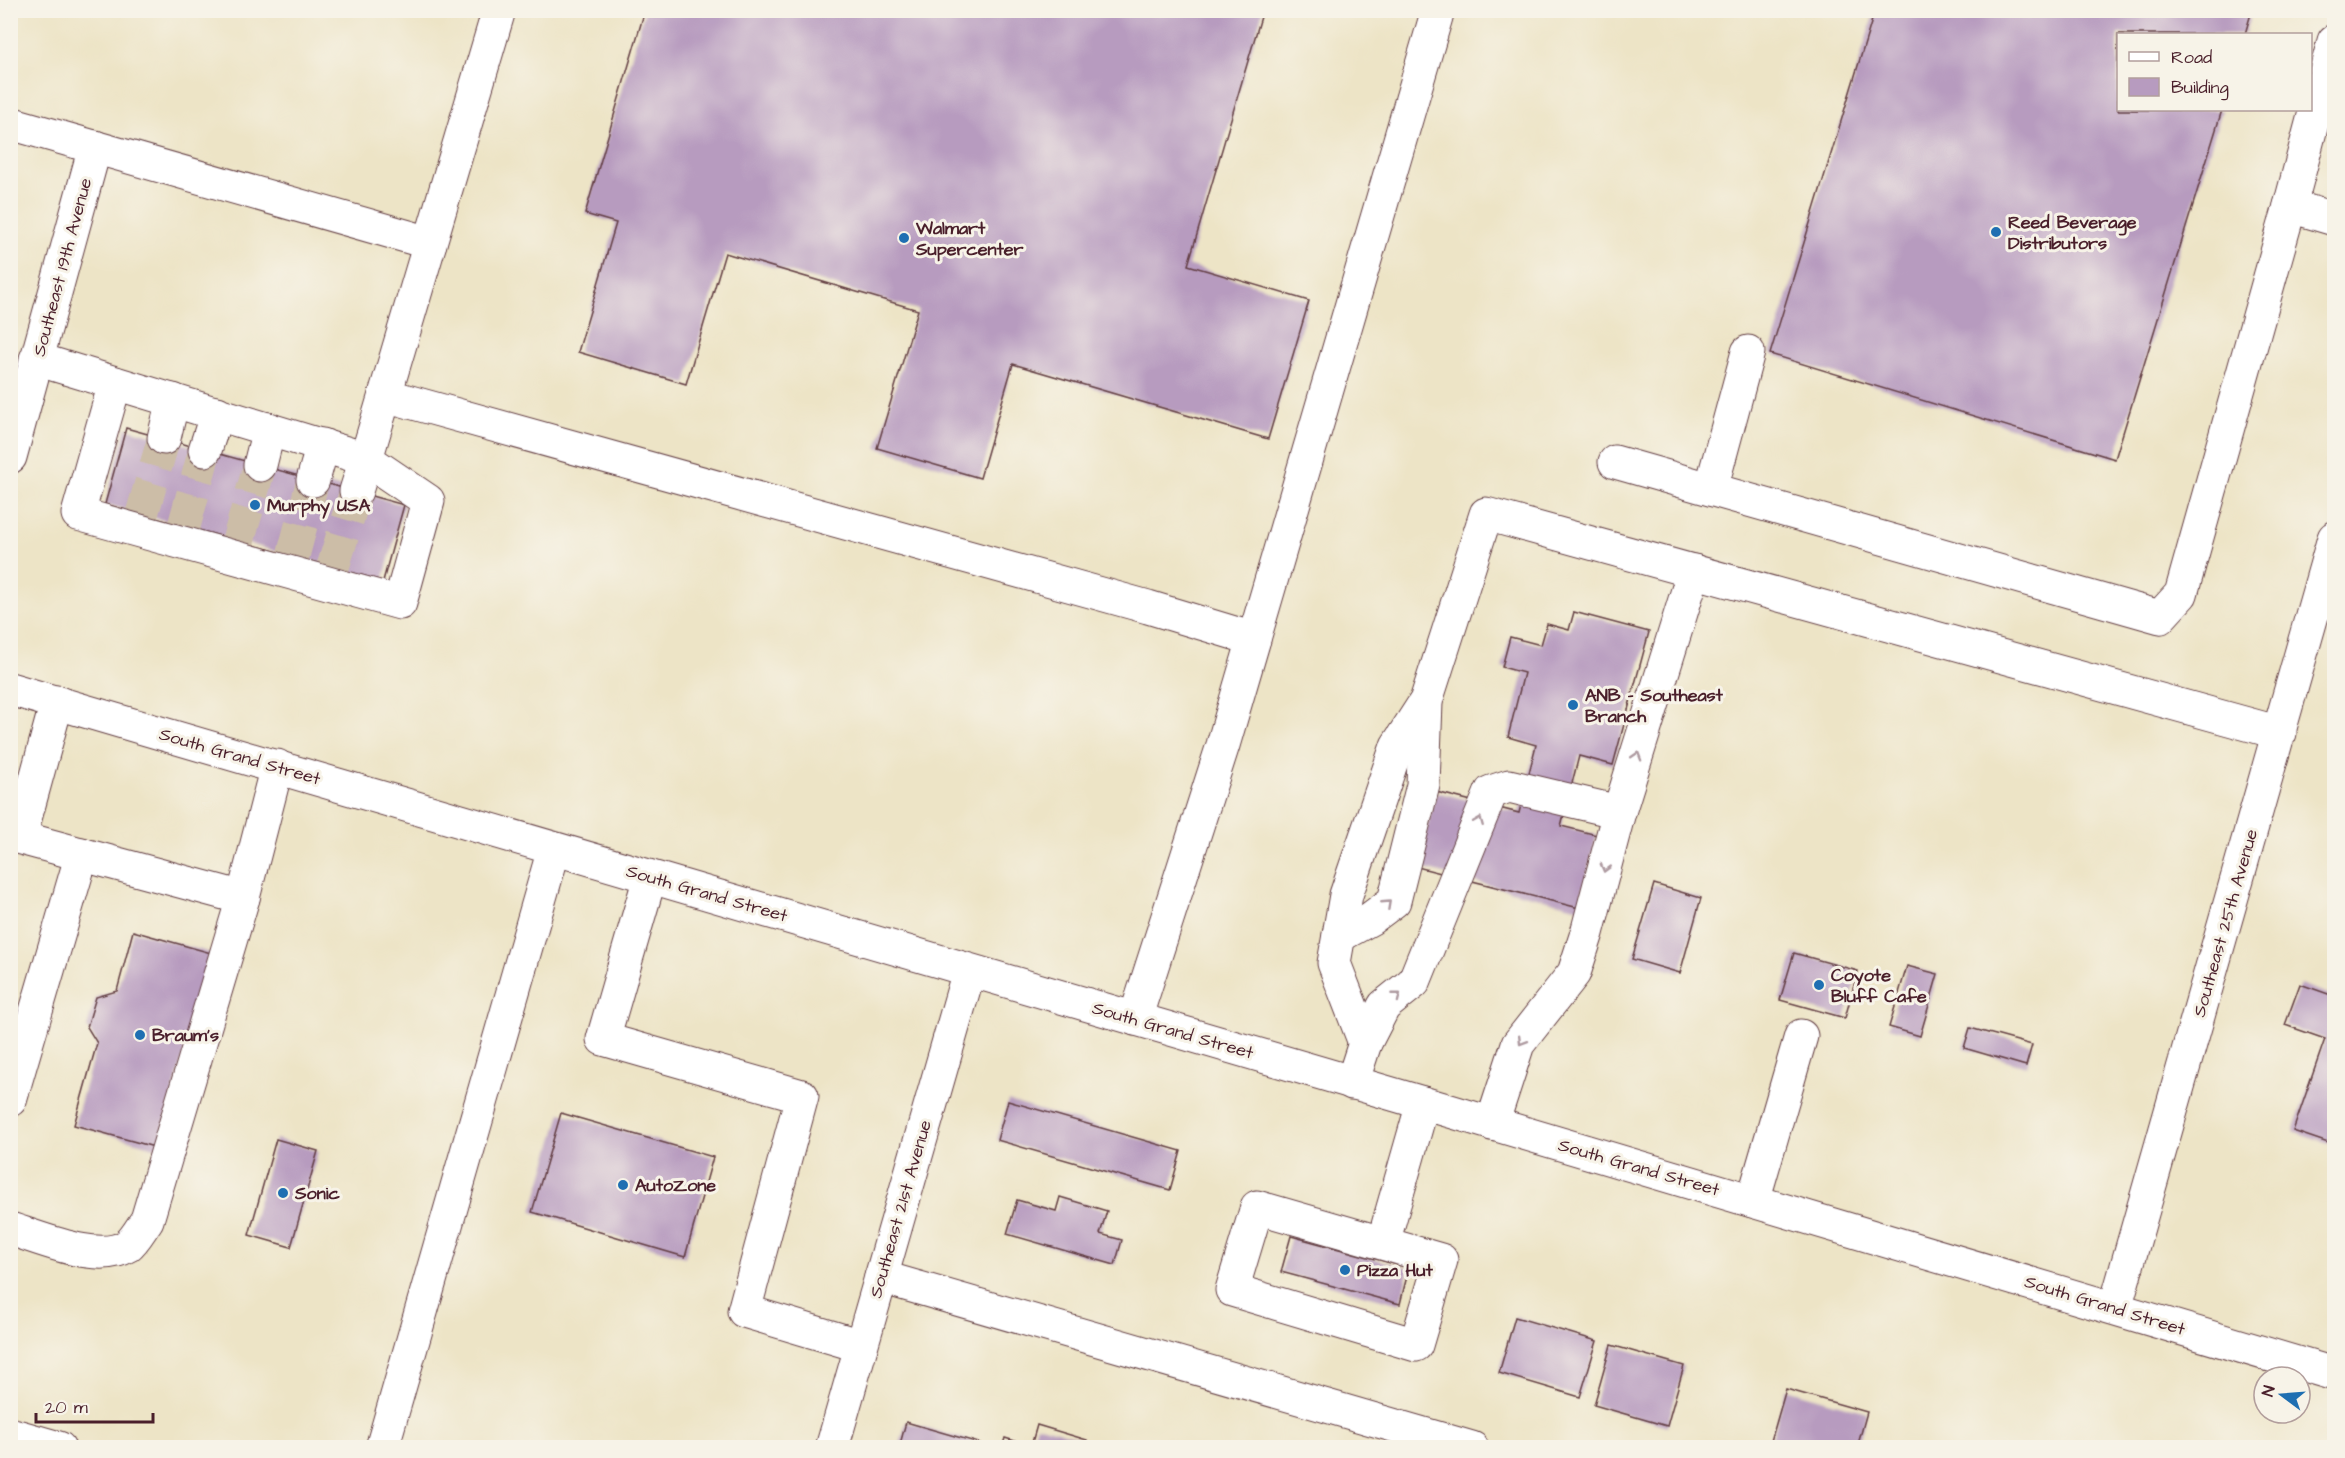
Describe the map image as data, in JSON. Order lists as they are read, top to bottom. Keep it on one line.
{"streets":{"main road":["Southeast 19th Avenue","South Grand Street","Southeast 25th Avenue","Southeast 21st Avenue"]},"crossings":[["South Grand Street","Southeast 25th Avenue"],["South Grand Street","Southeast 21st Avenue"]],"places":["Reed Beverage Distributors","Walmart Supercenter","Murphy USA","ANB - Southeast Branch","Coyote Bluff Cafe","Braum's","AutoZone","Sonic","Pizza Hut"],"legend":["Road","Building"],"scale_bar":"20 m","north":"left"}
